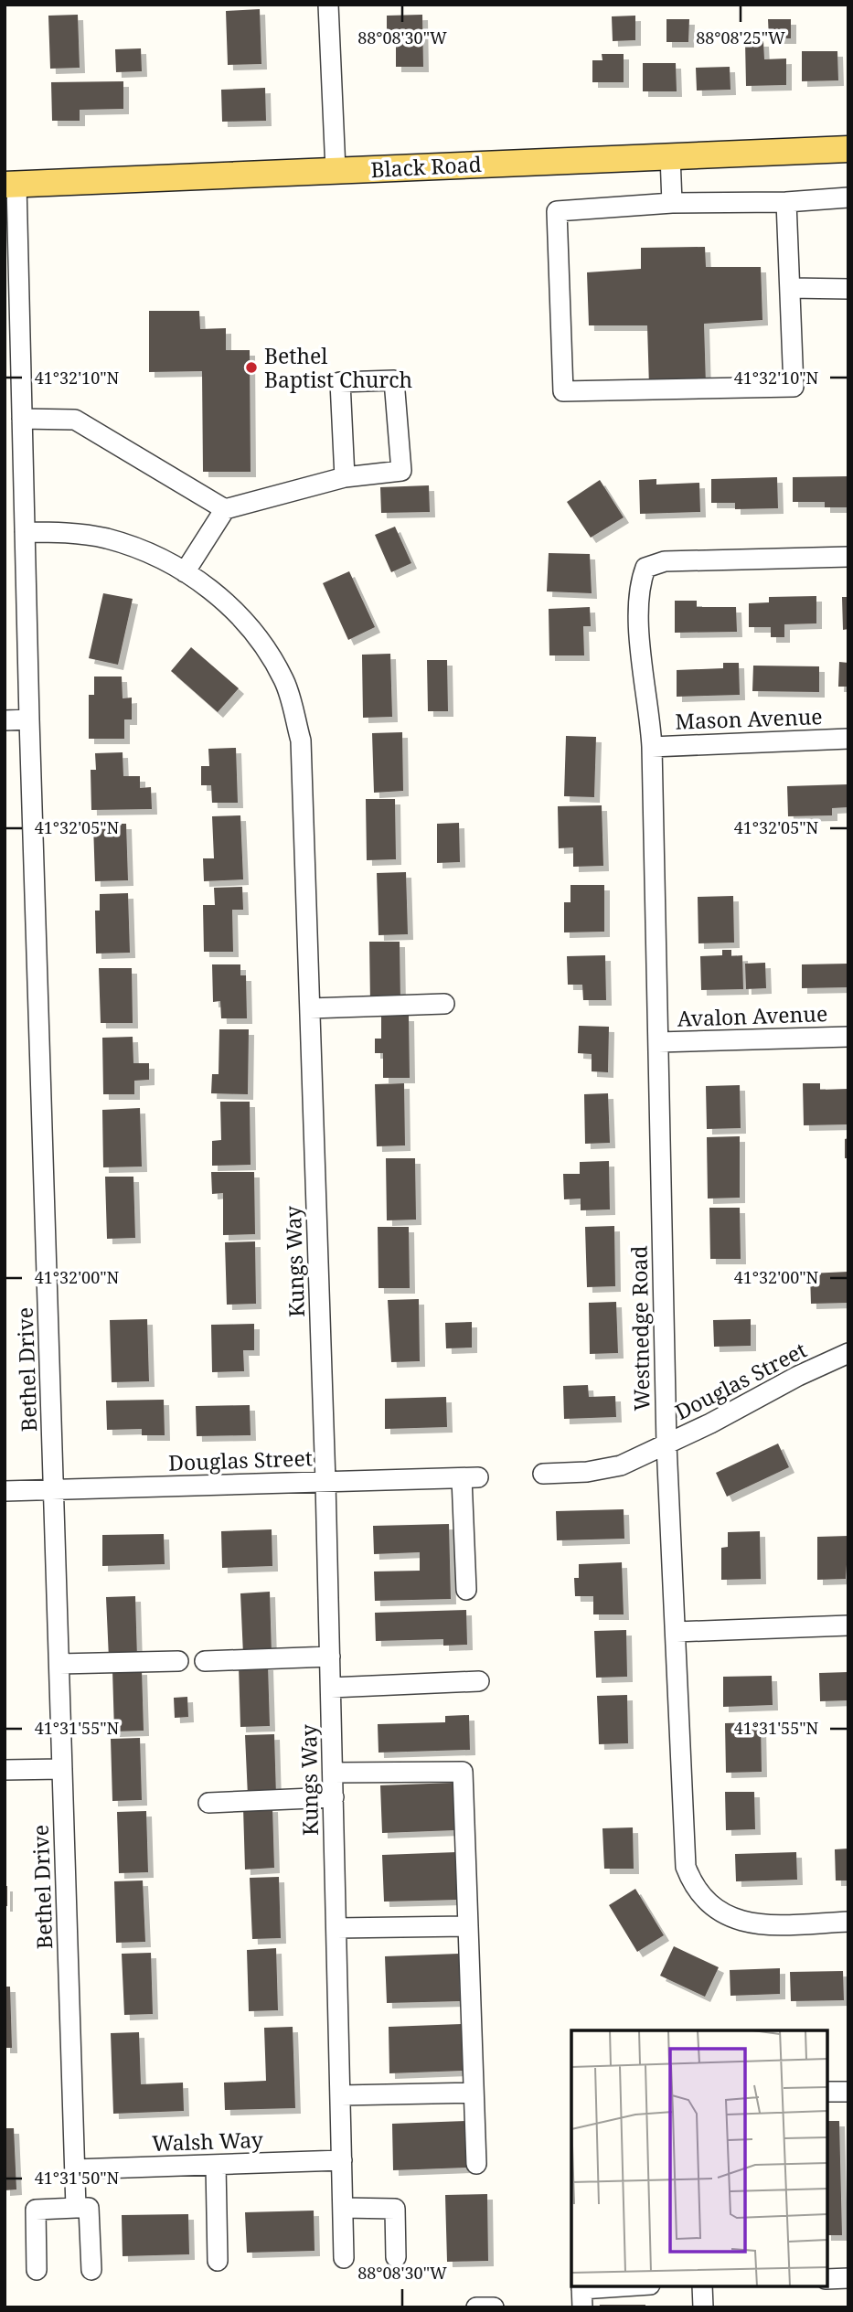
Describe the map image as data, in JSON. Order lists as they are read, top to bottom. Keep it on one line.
{"streets":{"main road":["Black Road"],"street":["Mason Avenue","Avalon Avenue","Kungs Way","Westnedge Road","Bethel Drive","Douglas Street","Walsh Way"]},"crossings":[["Black Road","Bethel Drive"],["Mason Avenue","Westnedge Road"],["Avalon Avenue","Westnedge Road"],["Kungs Way","Bethel Drive"],["Kungs Way","Douglas Street"],["Kungs Way","Walsh Way"],["Westnedge Road","Douglas Street"],["Bethel Drive","Douglas Street"],["Bethel Drive","Walsh Way"]],"places":["Bethel Baptist Church"],"coordinates":["88°08'30\"W","88°08'25\"W","41°32'10\"N","41°32'05\"N","41°32'00\"N","41°31'55\"N","41°31'50\"N"]}
